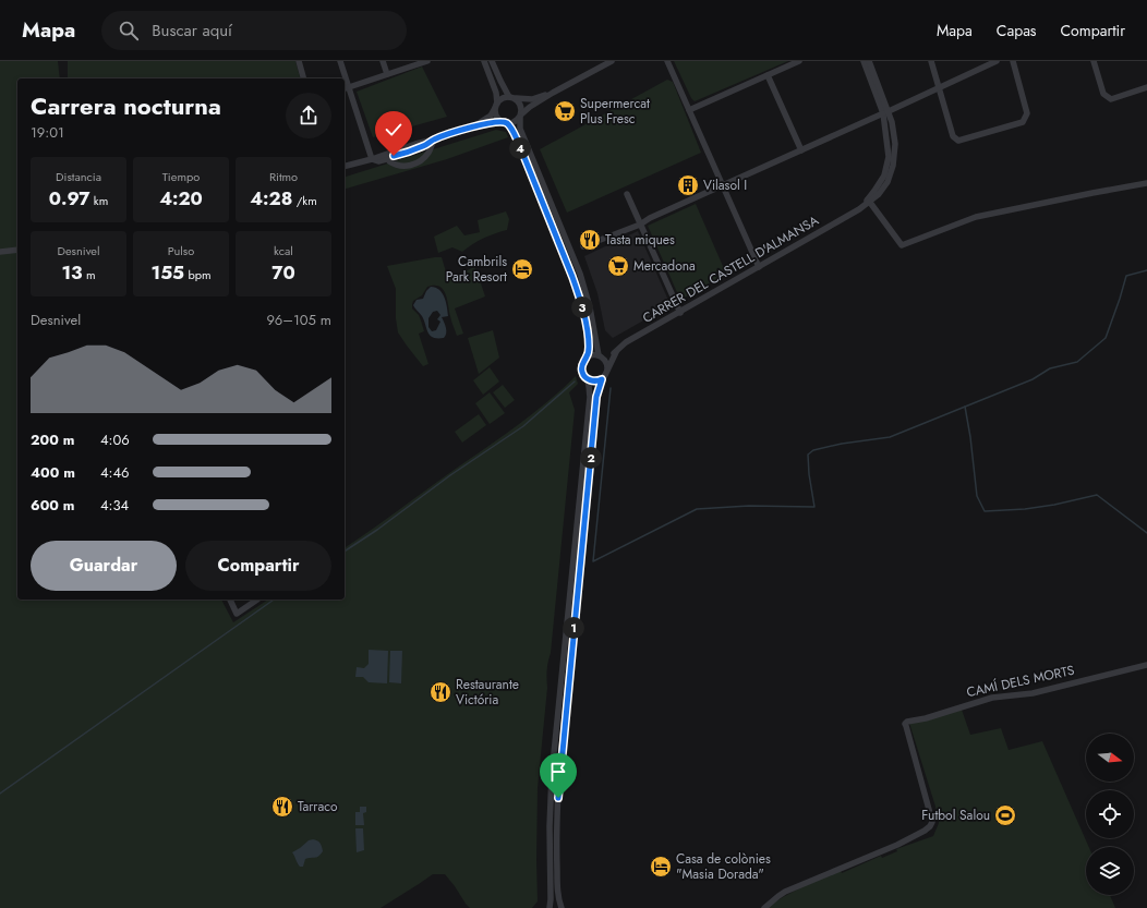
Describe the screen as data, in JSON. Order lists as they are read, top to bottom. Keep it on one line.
{"streets":{"street":["CARRER DEL CASTELL D'ALMANSA","CAMÍ DELS MORTS"]},"places":{"supermarket":["Supermercat Plus Fresc","Mercadona"],"building":["Vilasol I"],"restaurant":["Tasta miques","Restaurante Victória","Tarraco"],"hotel":["Cambrils Park Resort","Casa de colònies \"Masia Dorada\""],"sports":["Futbol Salou"]},"north":"right","page":{"header":"Mapa","search":"Buscar aquí","nav":["Mapa","Capas","Compartir"],"heading":["Carrera nocturna","19:01"],"pins":["4","3","2","1"],"stats":[["Distancia","0.97 km"],["Tiempo","4:20"],["Ritmo","4:28 /km"],["Desnivel","13 m"],["Pulso","155 bpm"],["kcal","70"]],"chart":["Desnivel","96–105 m"],"list":[{"name":"200 m","note":"4:06"},{"name":"400 m","note":"4:46"},{"name":"600 m","note":"4:34"}],"buttons":["Guardar","Compartir"]}}
